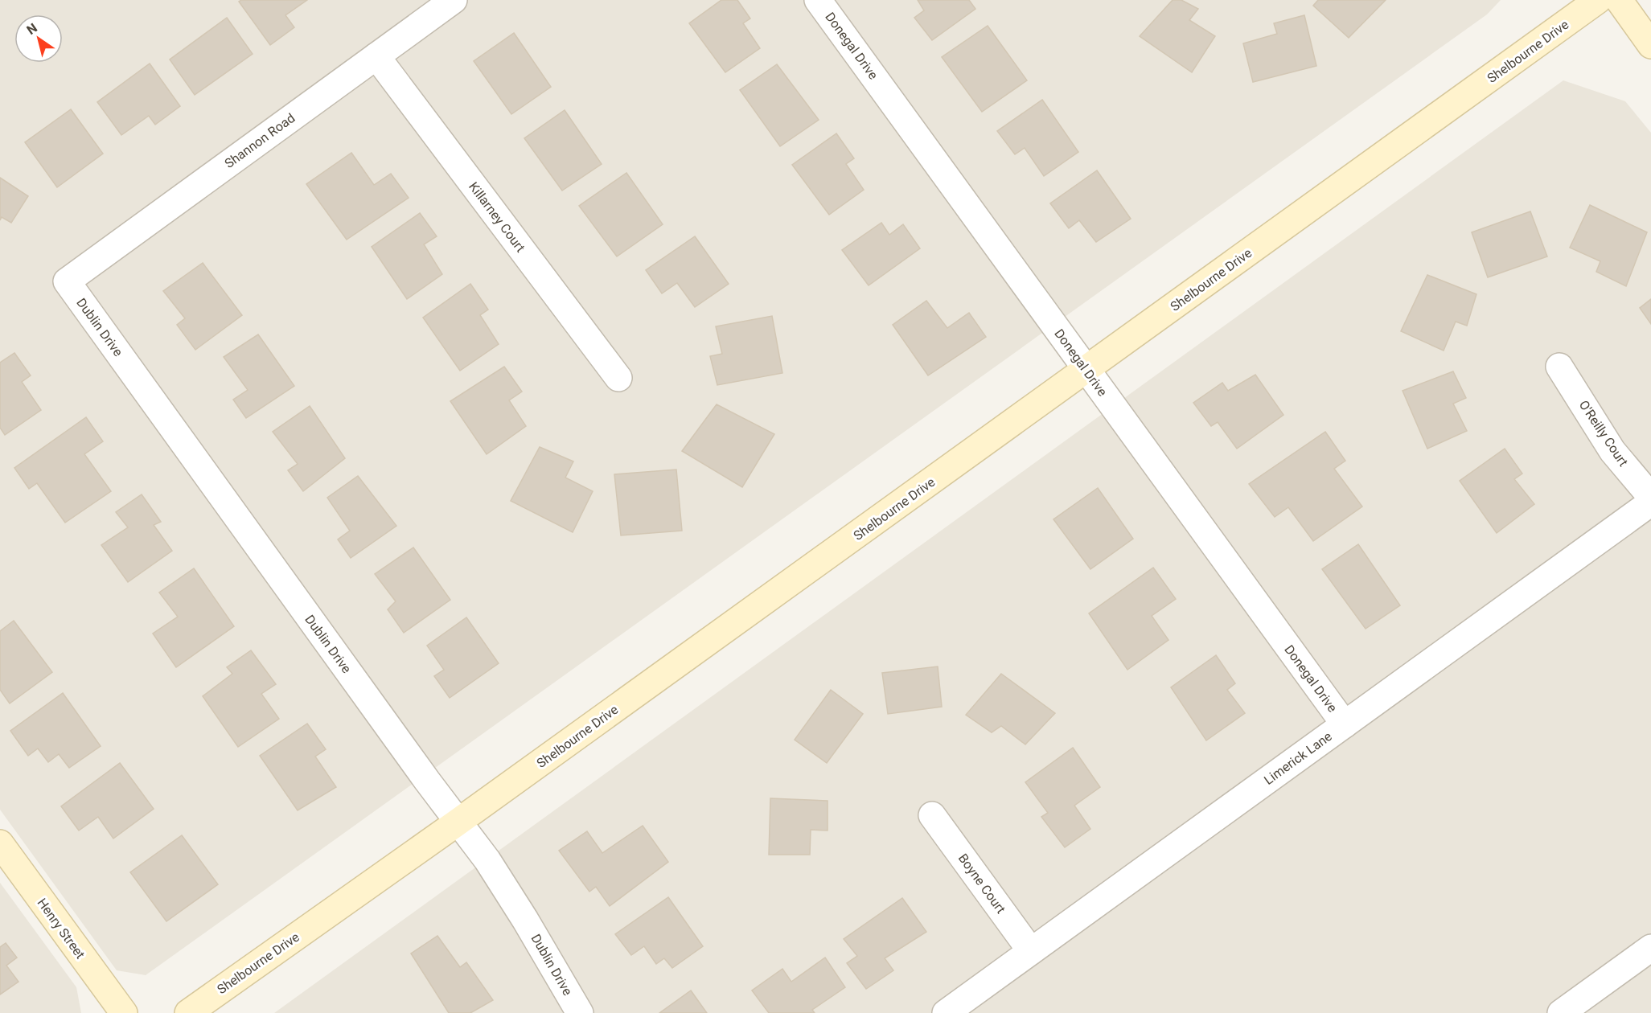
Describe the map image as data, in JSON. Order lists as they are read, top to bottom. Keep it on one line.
{"streets":{"main road":["Shelbourne Drive","Henry Street"],"street":["Donegal Drive","Shannon Road","Killarney Court","Dublin Drive","O'Reilly Court","Limerick Lane","Boyne Court"]},"crossings":[["Donegal Drive","Shelbourne Drive"],["Donegal Drive","Limerick Lane"],["Shelbourne Drive","Dublin Drive"],["Shannon Road","Killarney Court"],["Shannon Road","Dublin Drive"],["Limerick Lane","Boyne Court"]],"north":"top left"}
